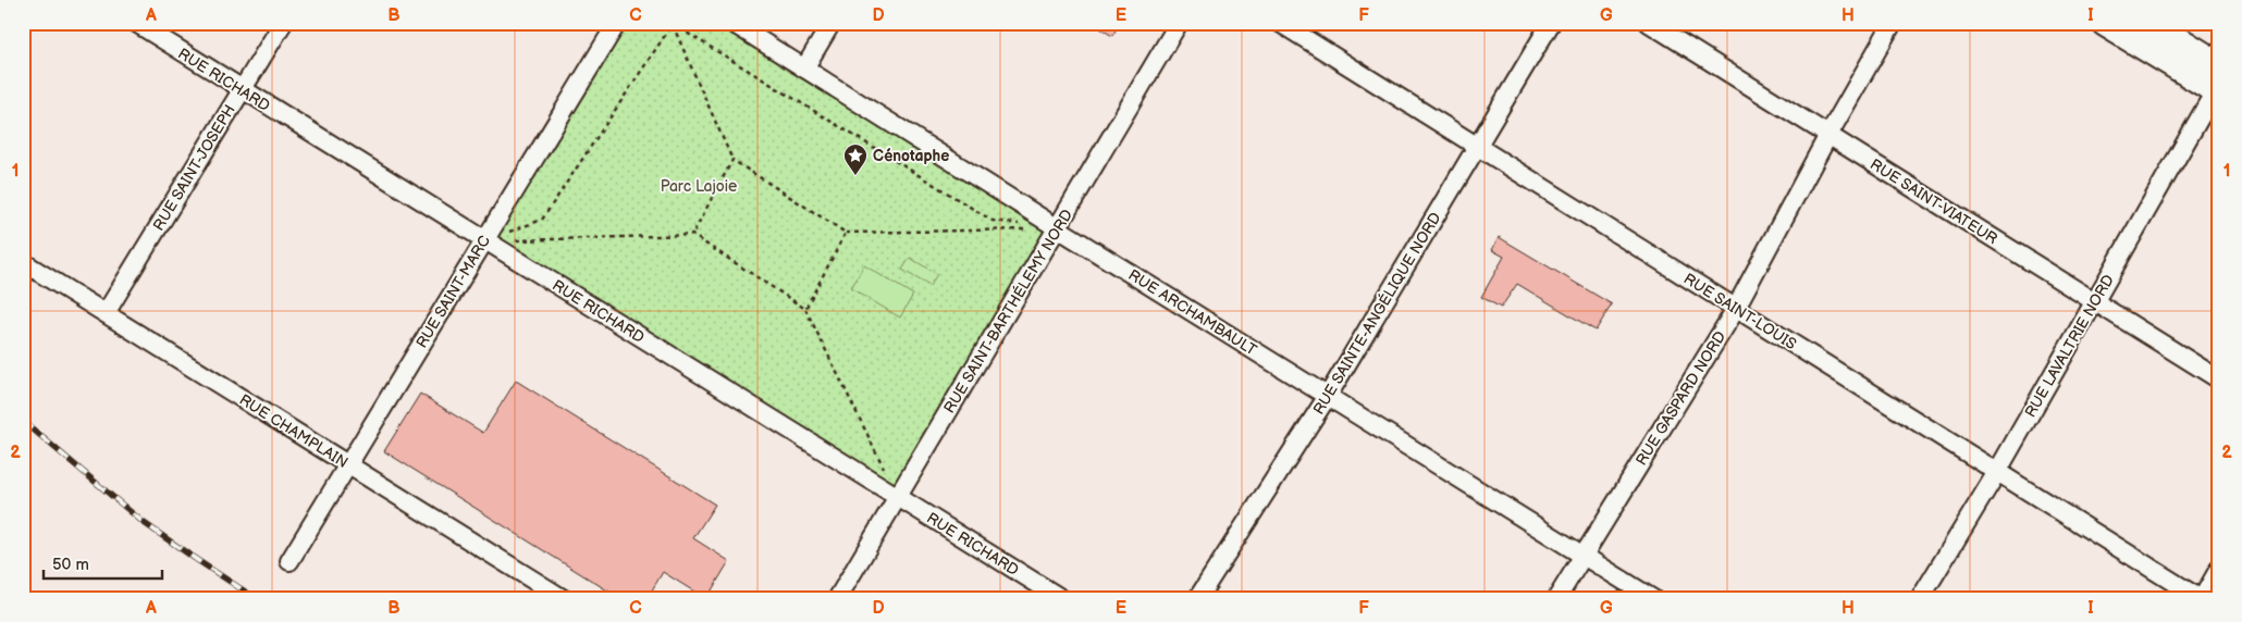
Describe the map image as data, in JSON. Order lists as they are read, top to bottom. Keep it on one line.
{"streets":{"street":["RUE RICHARD","RUE SAINT-JOSEPH","RUE SAINT-VIATEUR","RUE SAINT-MARC","RUE SAINT-BARTHÉLEMY NORD","RUE SAINT-LOUIS","RUE ARCHAMBAULT","RUE SAINTE-ANGÉLIQUE NORD","RUE LAVALTRIE NORD","RUE GASPARD NORD","RUE CHAMPLAIN"]},"crossings":[["RUE RICHARD","RUE SAINT-JOSEPH"],["RUE RICHARD","RUE SAINT-MARC"],["RUE RICHARD","RUE SAINT-BARTHÉLEMY NORD"],["RUE SAINT-JOSEPH","RUE CHAMPLAIN"],["RUE SAINT-VIATEUR","RUE LAVALTRIE NORD"],["RUE SAINT-VIATEUR","RUE GASPARD NORD"],["RUE SAINT-MARC","RUE CHAMPLAIN"],["RUE SAINT-BARTHÉLEMY NORD","RUE ARCHAMBAULT"],["RUE SAINT-LOUIS","RUE SAINTE-ANGÉLIQUE NORD"],["RUE SAINT-LOUIS","RUE LAVALTRIE NORD"],["RUE SAINT-LOUIS","RUE GASPARD NORD"],["RUE ARCHAMBAULT","RUE SAINTE-ANGÉLIQUE NORD"],["RUE ARCHAMBAULT","RUE GASPARD NORD"]],"parks":["Parc Lajoie"],"places":{"place":["Cénotaphe"]},"scale_bar":"50 m","grid":{"columns":["A","B","C","D","E","F","G","H","I"],"rows":["1","2"]}}
